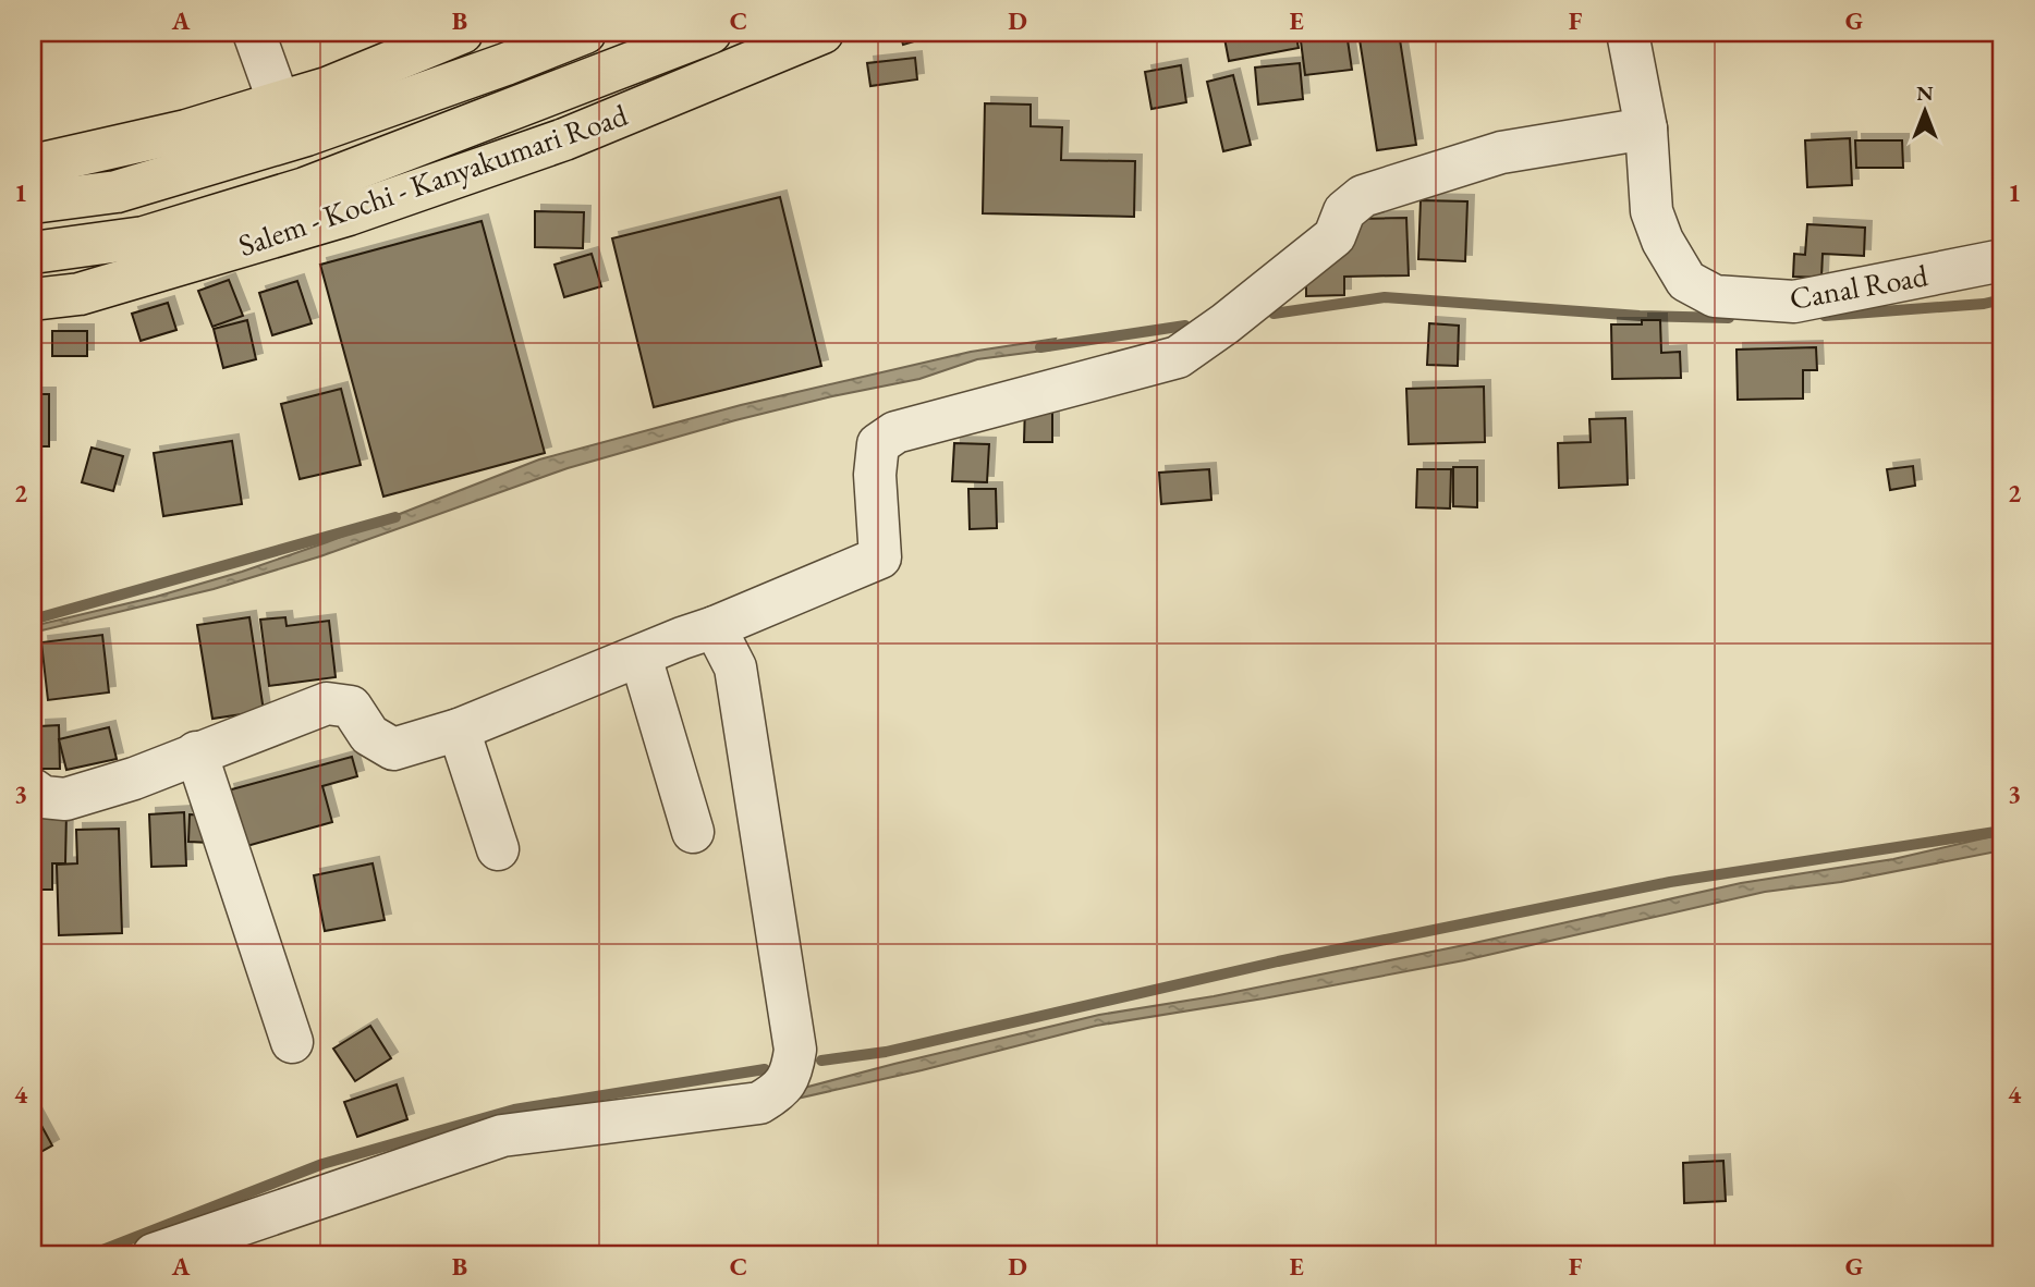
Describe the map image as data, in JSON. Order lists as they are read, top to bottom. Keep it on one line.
{"streets":{"highway":["Salem - Kochi - Kanyakumari Road"],"street":["Canal Road"]},"north":"top","grid":{"columns":["A","B","C","D","E","F","G"],"rows":["1","2","3","4"]}}
